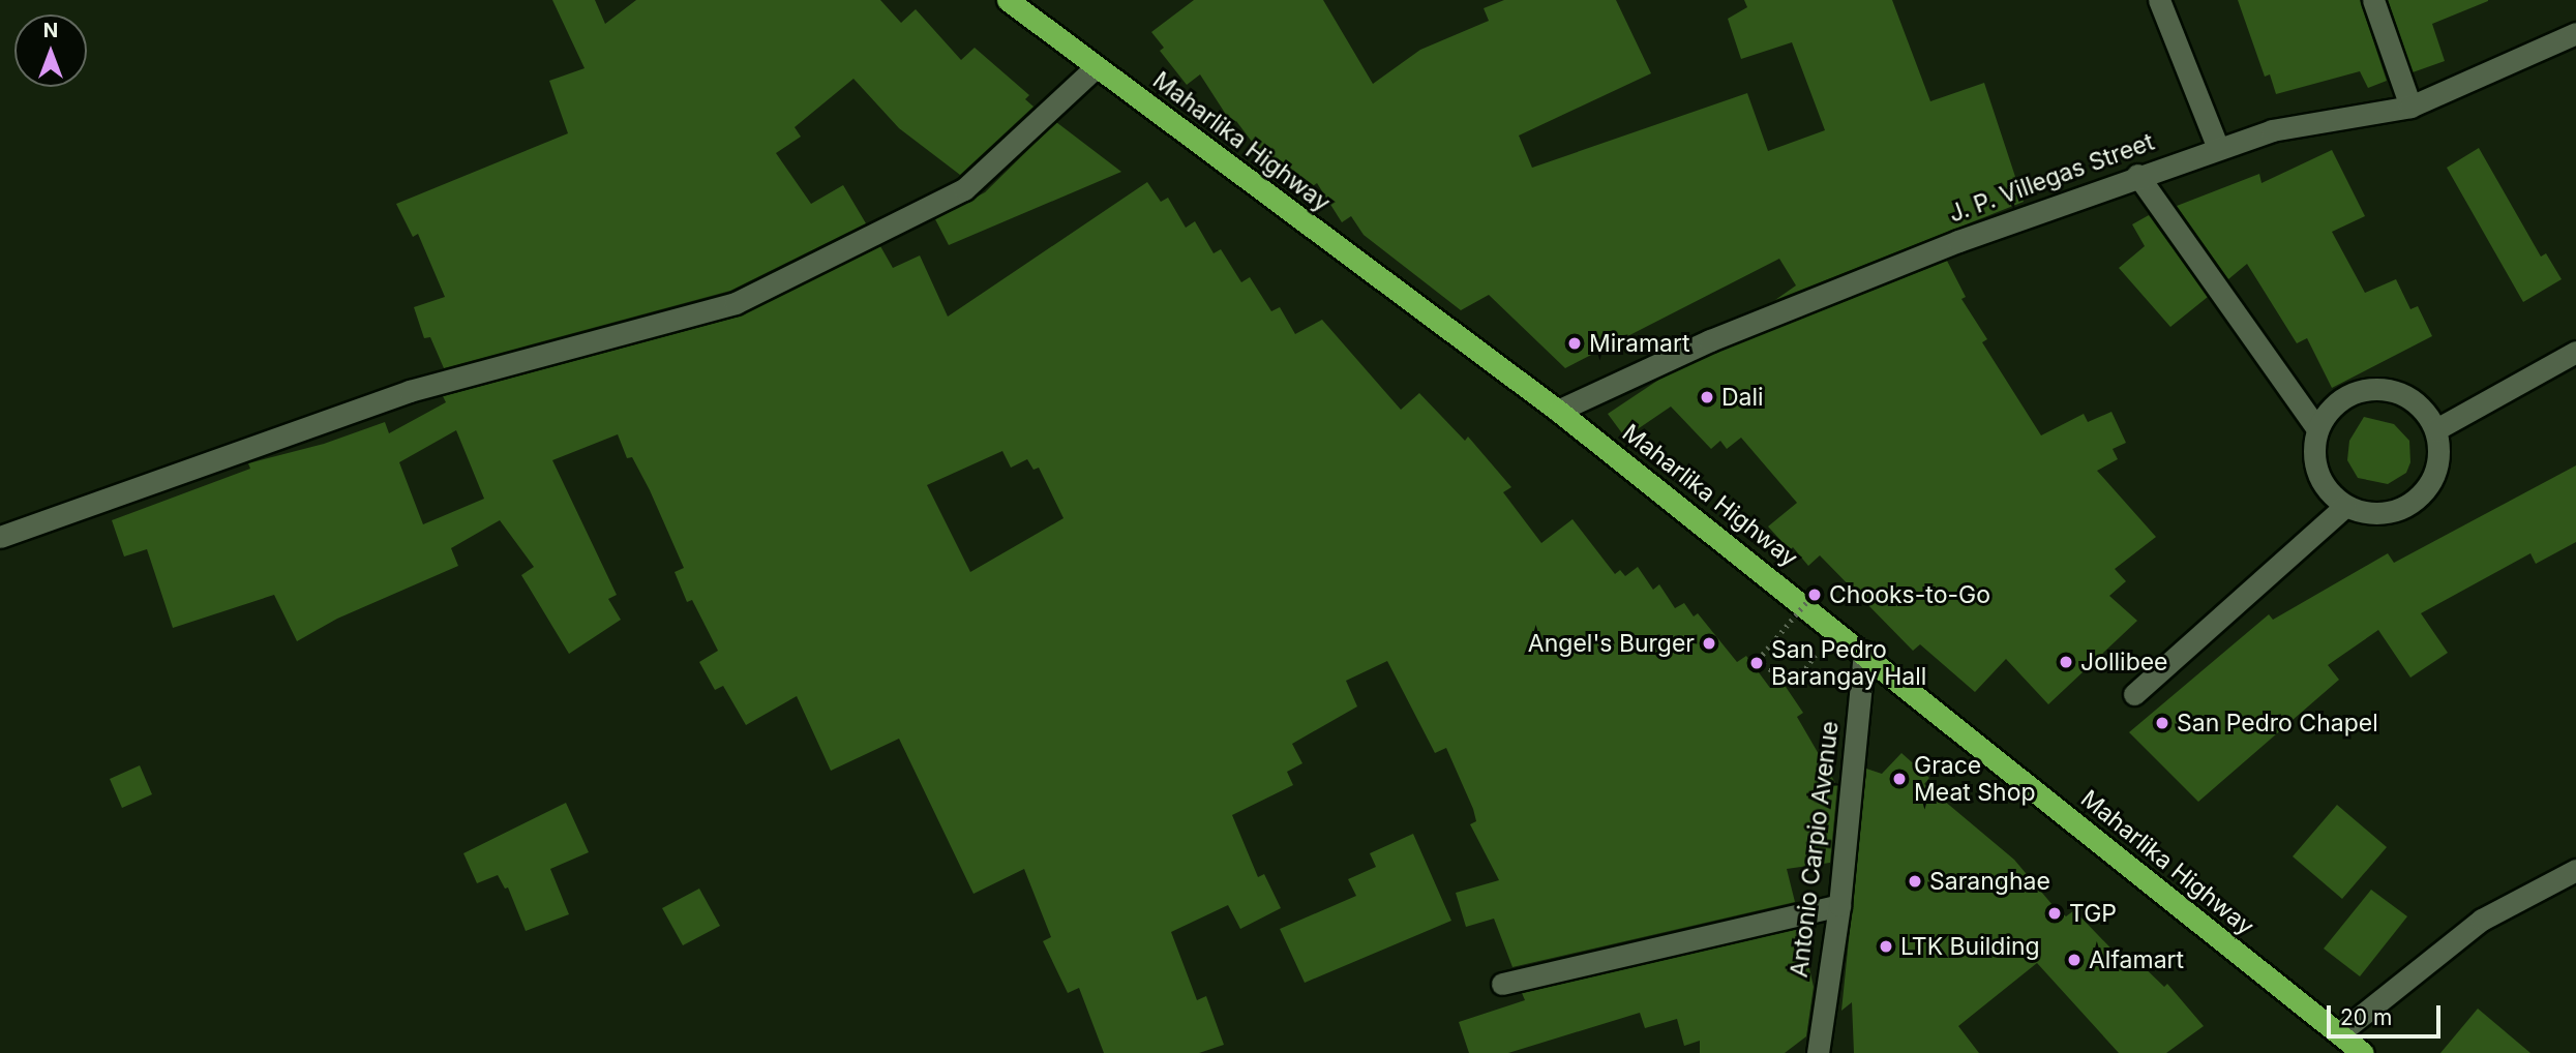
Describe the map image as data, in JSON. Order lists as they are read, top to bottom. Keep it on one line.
{"streets":{"highway":["Maharlika Highway"],"street":["J. P. Villegas Street","Antonio Carpio Avenue"]},"crossings":[["Maharlika Highway","J. P. Villegas Street"],["Maharlika Highway","Antonio Carpio Avenue"]],"places":["Miramart","Dali","Chooks-to-Go","Angel's Burger","Jollibee","San Pedro Barangay Hall","San Pedro Chapel","Grace Meat Shop","Saranghae","TGP","LTK Building","Alfamart"],"scale_bar":"20 m","north":"top"}
